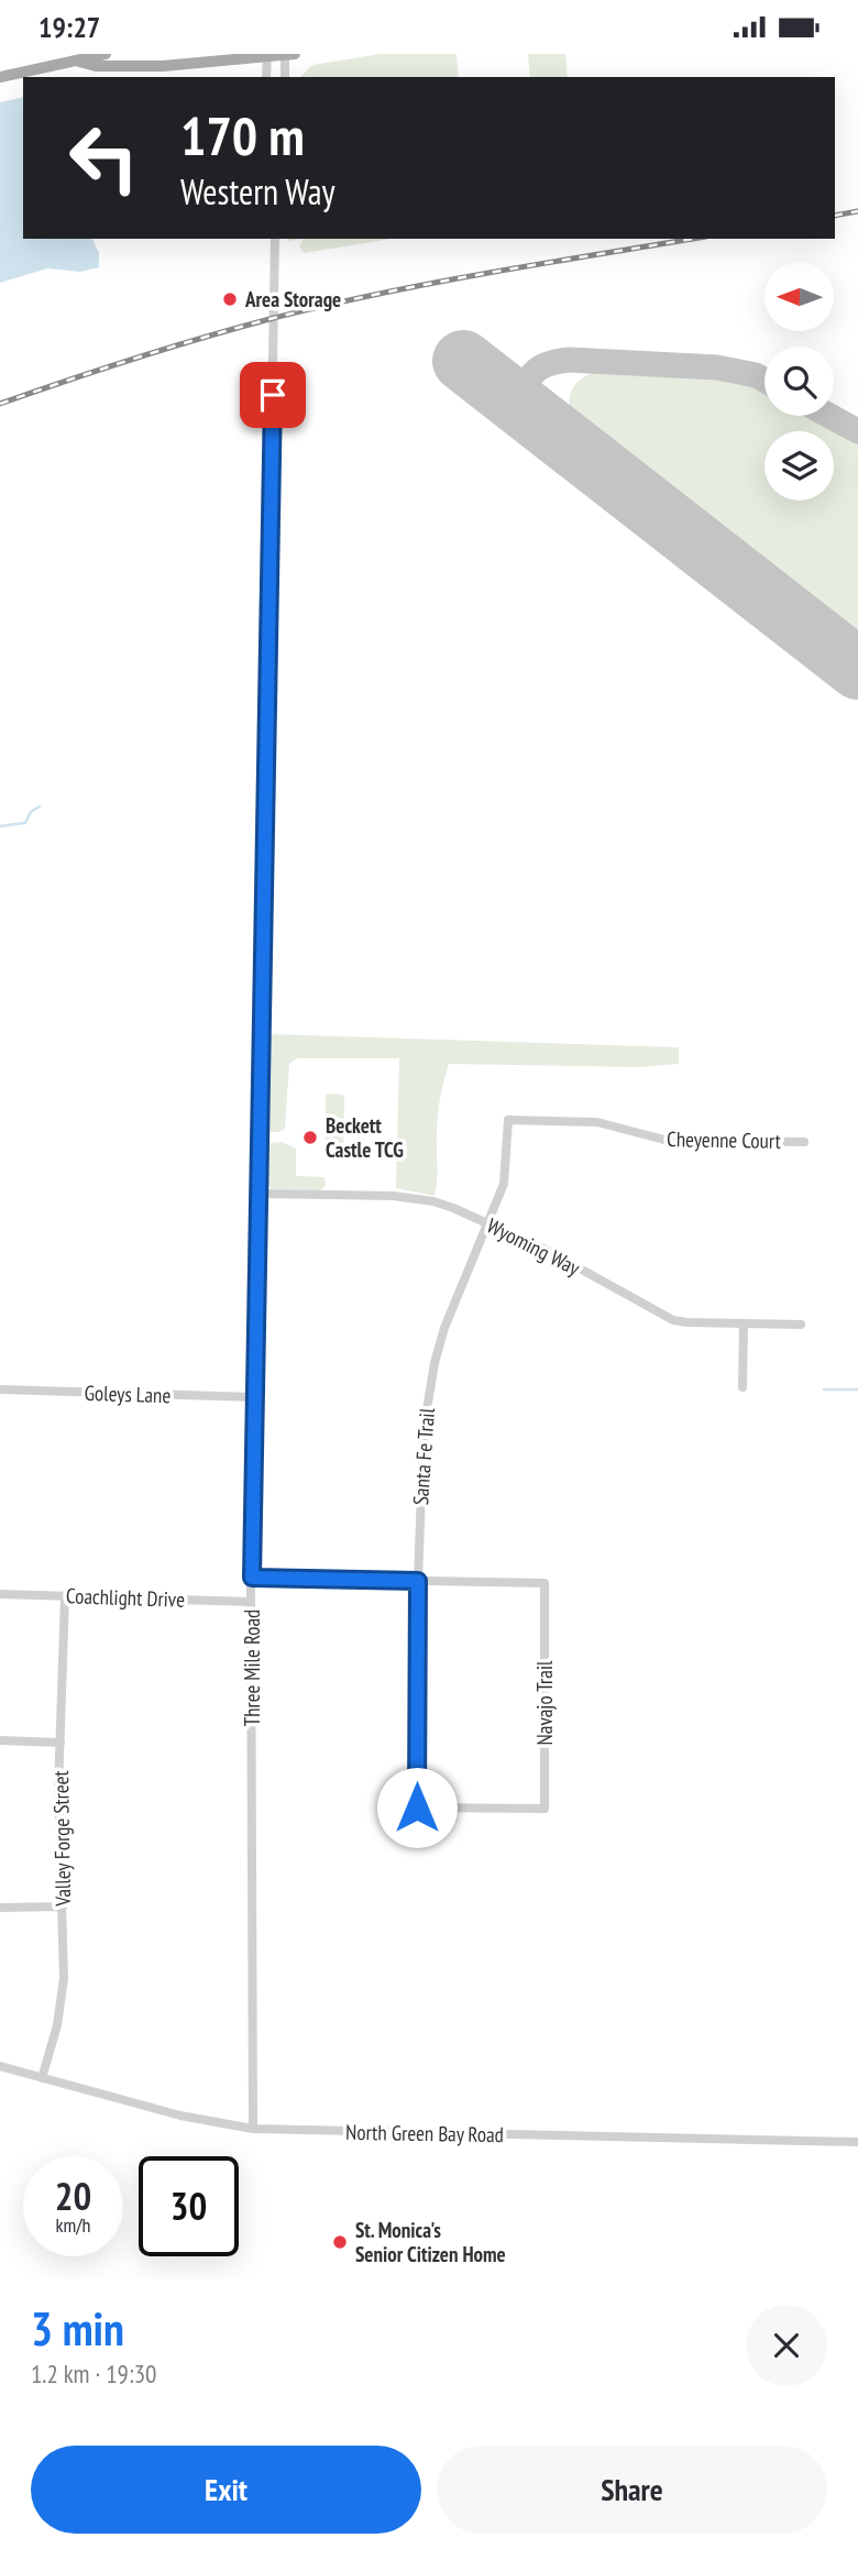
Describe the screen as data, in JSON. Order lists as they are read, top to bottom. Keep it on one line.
{"streets":{"street":["Cheyenne Court","Wyoming Way","Goleys Lane","Santa Fe Trail","Coachlight Drive","Three Mile Road","Navajo Trail","Valley Forge Street","North Green Bay Road"]},"crossings":[["Cheyenne Court","Santa Fe Trail"],["Wyoming Way","Santa Fe Trail"],["Wyoming Way","Three Mile Road"],["Goleys Lane","Three Mile Road"],["Santa Fe Trail","Navajo Trail"],["Coachlight Drive","Three Mile Road"],["Coachlight Drive","Valley Forge Street"],["Three Mile Road","North Green Bay Road"],["Valley Forge Street","North Green Bay Road"]],"places":["Area Storage","Beckett Castle TCG","St. Monica's Senior Citizen Home"],"north":"left","page":{"status":"19:27","turn":["170 m","Western Way"],"speed":"20 km/h","limit":"30","heading":["3 min","1.2 km · 19:30"],"buttons":["Exit","Share"]}}
